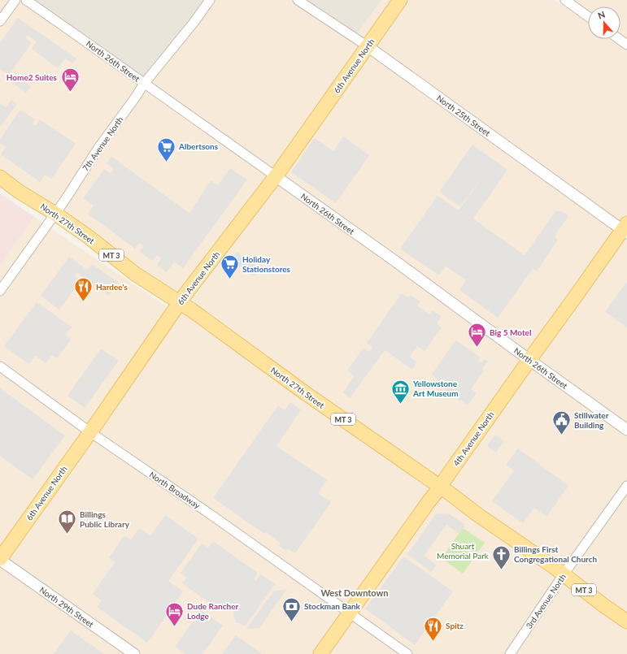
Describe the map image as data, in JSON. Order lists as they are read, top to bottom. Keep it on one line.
{"streets":{"main road":["6th Avenue North","North 27th Street","MT 3","4th Avenue North"],"street":["North 26th Street","North 25th Street","7th Avenue North","North Broadway","3rd Avenue North","North 29th Street"]},"crossings":[["North 26th Street","6th Avenue North"],["North 26th Street","7th Avenue North"],["North 26th Street","4th Avenue North"],["6th Avenue North","North 25th Street"],["6th Avenue North","North 27th Street"],["6th Avenue North","North Broadway"],["6th Avenue North","North 29th Street"],["North 25th Street","4th Avenue North"],["7th Avenue North","North 27th Street"],["North 27th Street","4th Avenue North"],["North 27th Street","3rd Avenue North"],["4th Avenue North","North Broadway"]],"districts":["West Downtown"],"parks":["Shuart Memorial Park"],"places":{"hotel":["Home2 Suites","Big 5 Motel","Dude Rancher Lodge"],"supermarket":["Albertsons","Holiday Stationstores"],"restaurant":["Hardee's","Spitz"],"museum":["Yellowstone Art Museum"],"public building":["Stillwater Building"],"library":["Billings Public Library"],"church":["Billings First Congregational Church"],"bank":["Stockman Bank"]},"north":"top"}
